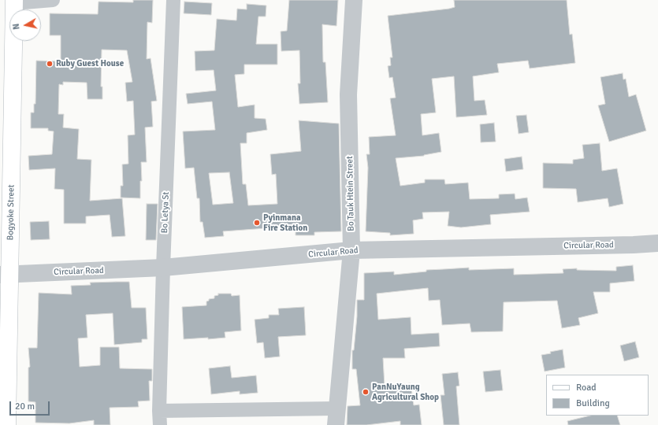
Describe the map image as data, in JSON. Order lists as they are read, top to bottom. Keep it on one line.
{"streets":{"main road":["Bogyoke Street"],"street":["Bo Tauk Htein Street","Bo Letya St","Circular Road"]},"crossings":[["Bo Tauk Htein Street","Circular Road"],["Bogyoke Street","Circular Road"],["Bo Letya St","Circular Road"]],"places":["Ruby Guest House","Pyinmana Fire Station","PanNuYaung Agricultural Shop"],"legend":["Road","Building"],"scale_bar":"20 m","north":"left"}
